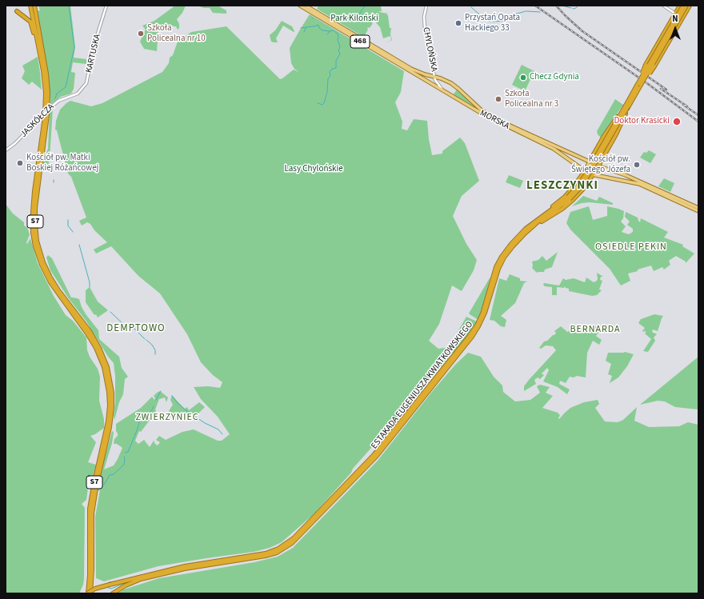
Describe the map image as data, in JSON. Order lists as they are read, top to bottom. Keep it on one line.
{"streets":{"highway":["S7","ESTAKADA EUGENIUSZA KWIATKOWSKIEGO"],"main road":["468","MORSKA"],"street":["CHYLOŃSKA","KARTUSKA","JASKÓŁCZA"]},"crossings":[["CHYLOŃSKA","MORSKA"],["KARTUSKA","JASKÓŁCZA"],["S7","ESTAKADA EUGENIUSZA KWIATKOWSKIEGO"]],"districts":["LESZCZYNKI","OSIEDLE PEKIN","DEMPTOWO","BERNARDA","ZWIERZYNIEC"],"parks":["Park Kiloński","Lasy Chylońskie"],"places":["Przystań Opata Hackiego 33","Szkoła Policealna nr 10","Checz Gdynia","Szkoła Policealna nr 3","Doktor Krasicki","Kościół pw. Matki Boskiej Różańcowej","Kościół pw. Świętego Józefa"],"north":"top"}
